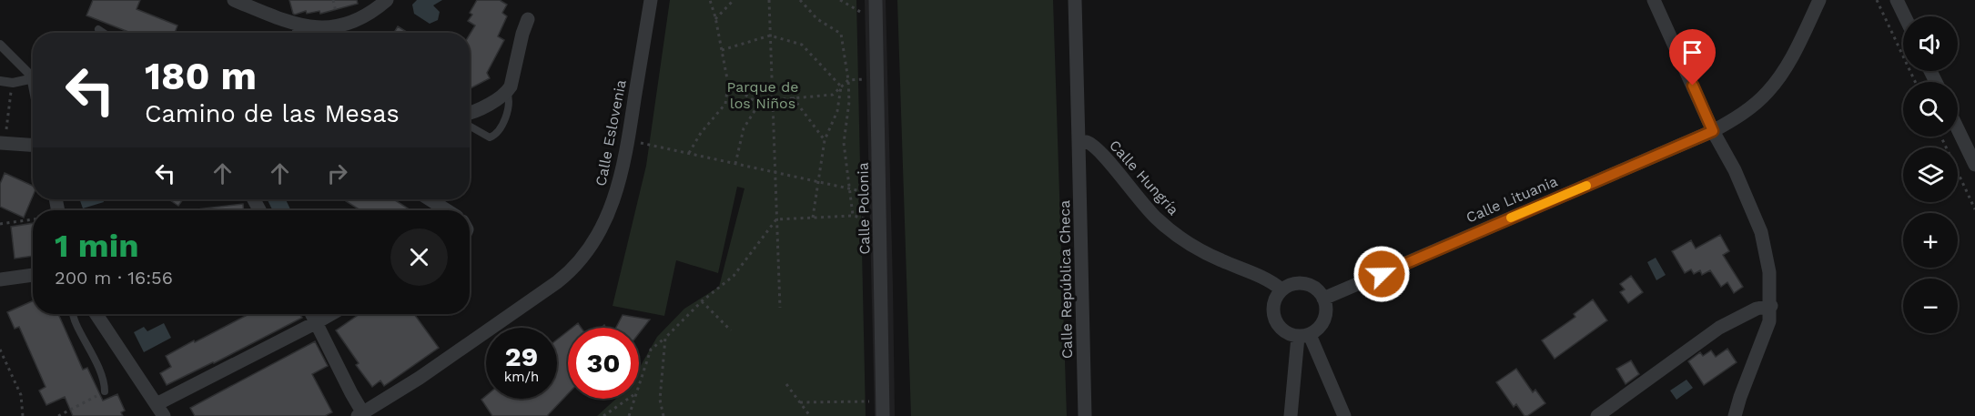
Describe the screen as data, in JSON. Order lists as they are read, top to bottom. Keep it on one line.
{"streets":{"street":["Calle Eslovenia","Calle Hungría","Calle Lituania","Calle Polonia","Calle República Checa"]},"crossings":[["Calle Hungría","Calle Lituania"],["Calle Hungría","Calle República Checa"]],"parks":["Parque de los Niños"],"page":{"map_buttons":["+","−"],"turn":["180 m","Camino de las Mesas"],"heading":["1 min","200 m · 16:56"],"speed":"29 km/h","limit":"30"}}
